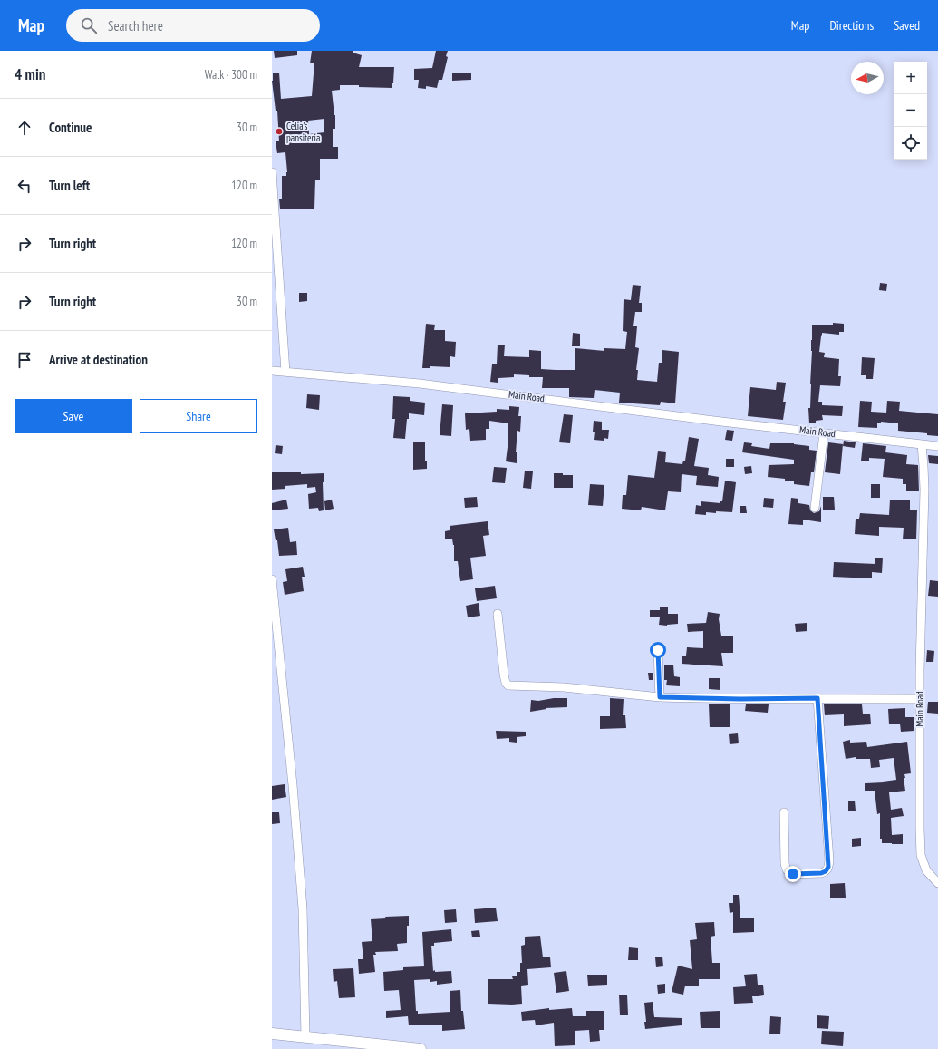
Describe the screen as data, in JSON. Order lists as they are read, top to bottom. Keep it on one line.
{"streets":{"street":["Main Road"]},"places":["Celia’s pansiteria"],"north":"left","page":{"header":"Map","search":"Search here","nav":["Map","Directions","Saved"],"heading":["4 min","Walk · 300 m"],"map_buttons":["+","−"],"list":[["Continue","30 m"],["Turn left","120 m"],["Turn right","120 m"],["Turn right","30 m"],"Arrive at destination"],"buttons":["Save","Share"]}}
